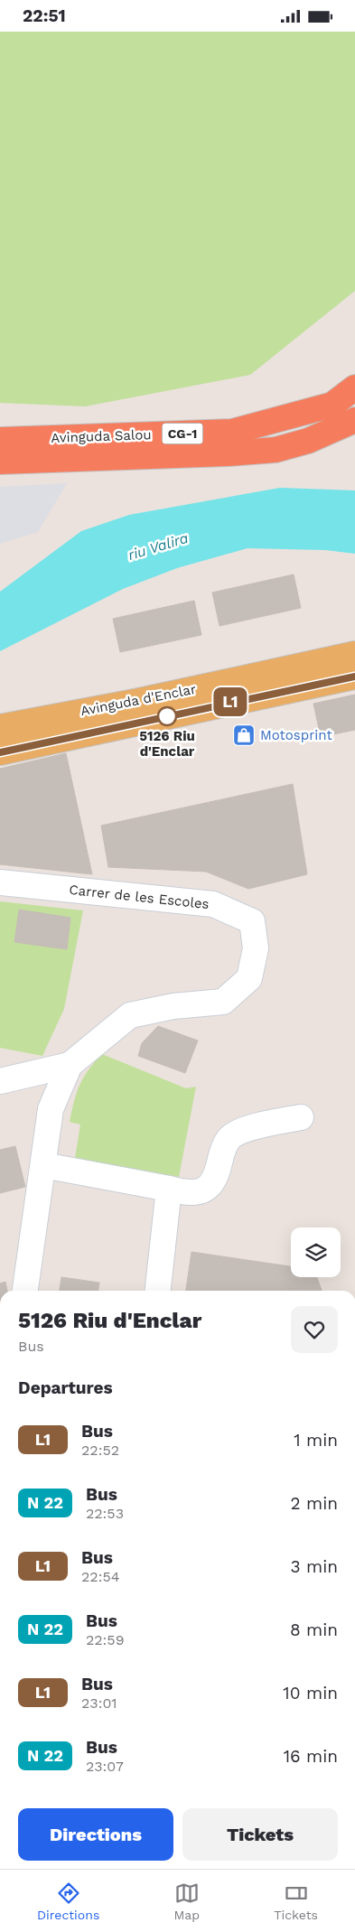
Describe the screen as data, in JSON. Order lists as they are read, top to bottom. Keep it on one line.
{"streets":{"highway":["CG-1","Avinguda Salou"],"main road":["Avinguda d'Enclar"],"street":["Carrer de les Escoles"]},"water":["riu Valira"],"places":{"other":["5126 Riu d'Enclar"],"shop":["Motosprint"]},"lines":["bus line L1"],"page":{"status":"22:51","on_map":"L1","heading":[["5126 Riu d'Enclar","Bus"],"Departures"],"list":[{"mark":"L1","name":"Bus","note":"22:52","value":"1 min"},{"mark":"N 22","name":"Bus","note":"22:53","value":"2 min"},{"mark":"L1","name":"Bus","note":"22:54","value":"3 min"},{"mark":"N 22","name":"Bus","note":"22:59","value":"8 min"},{"mark":"L1","name":"Bus","note":"23:01","value":"10 min"},{"mark":"N 22","name":"Bus","note":"23:07","value":"16 min"}],"buttons":["Directions","Tickets"],"tabs":["Directions","Map","Tickets"]}}
